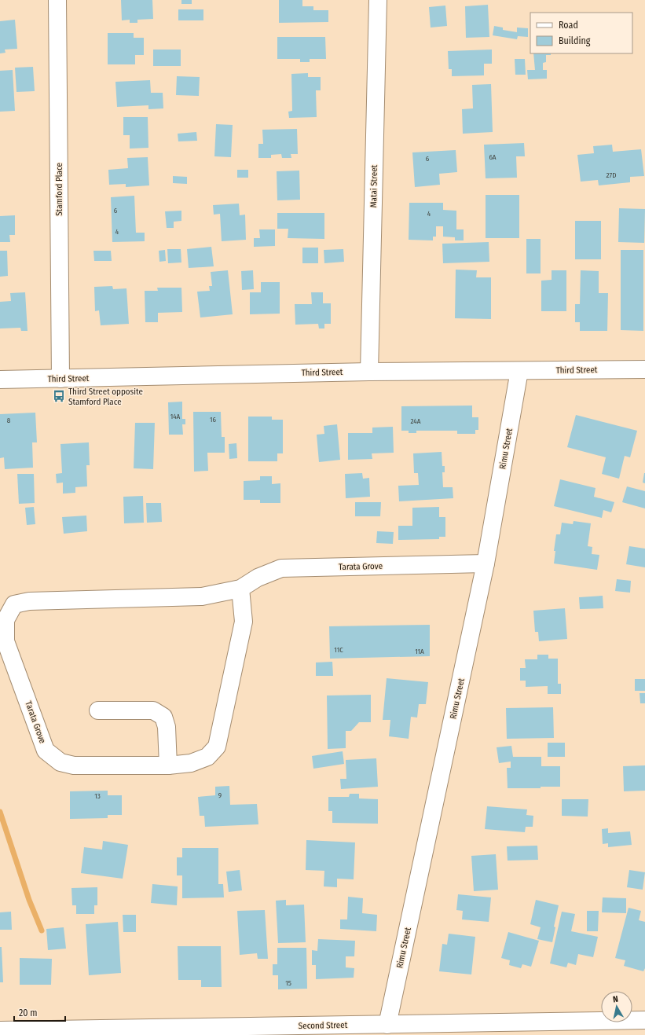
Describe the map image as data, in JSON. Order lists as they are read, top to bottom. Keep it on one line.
{"streets":{"street":["Matai Street","Stamford Place","Third Street","Rimu Street","Tarata Grove","Second Street"]},"crossings":[["Matai Street","Third Street"],["Stamford Place","Third Street"],["Third Street","Rimu Street"],["Rimu Street","Tarata Grove"],["Rimu Street","Second Street"]],"places":{"bus stop":["Third Street opposite Stamford Place"]},"house_numbers":["6A","6","27D","6","4","4","14A","16","8","24A","11C","11A","9","13","15"],"legend":["Road","Building"],"scale_bar":"20 m","north":"top"}
